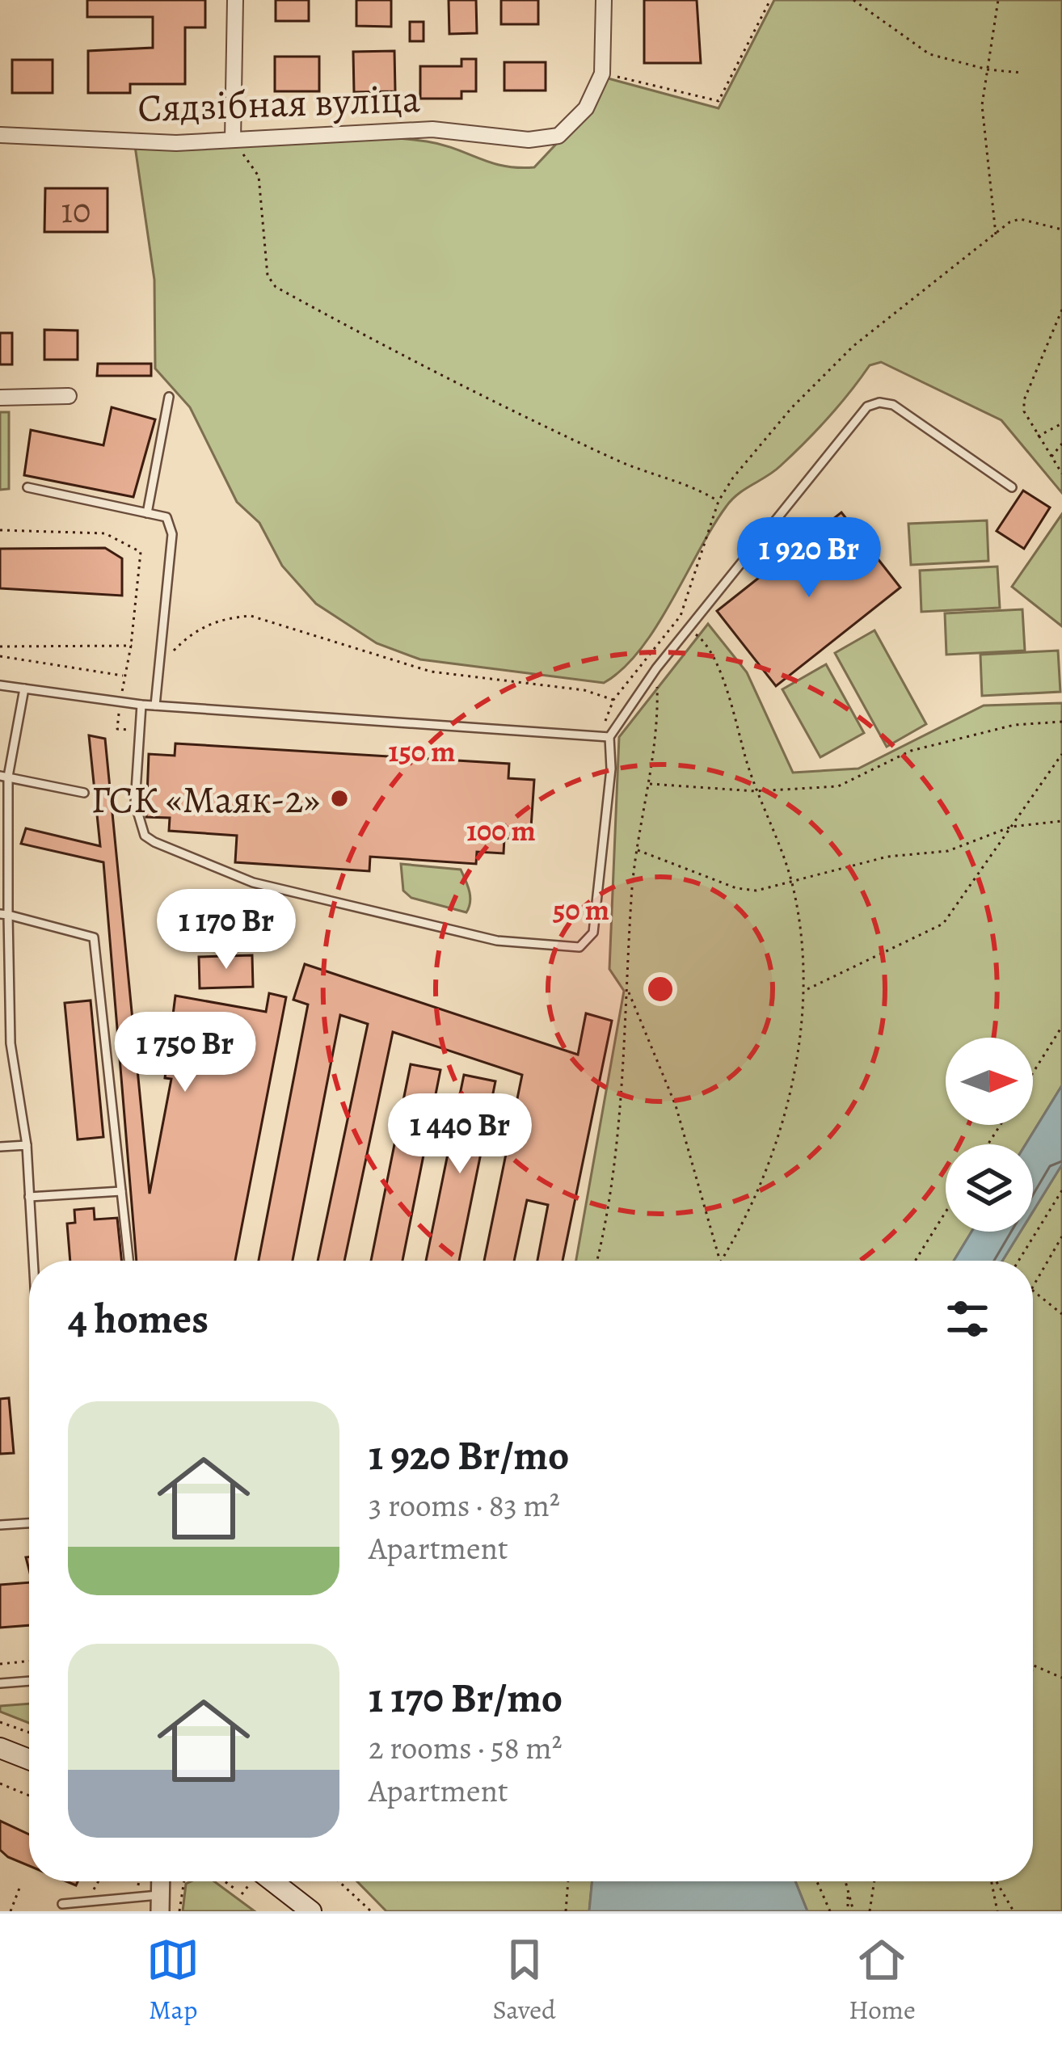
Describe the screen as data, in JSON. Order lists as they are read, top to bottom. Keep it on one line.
{"streets":{"street":["Сядзібная вуліца"]},"places":["ГСК «Маяк-2»"],"house_numbers":["10"],"north":"right","page":{"price":["1 920 Br","1 170 Br","1 750 Br","1 440 Br"],"heading":"4 homes","list":[{"name":"1 920 Br/mo","note":"3 rooms · 83 m² · Apartment"},{"name":"1 170 Br/mo","note":"2 rooms · 58 m² · Apartment"}],"tabs":["Map","Saved","Home"]},"rings":["150 m","100 m","50 m"]}
